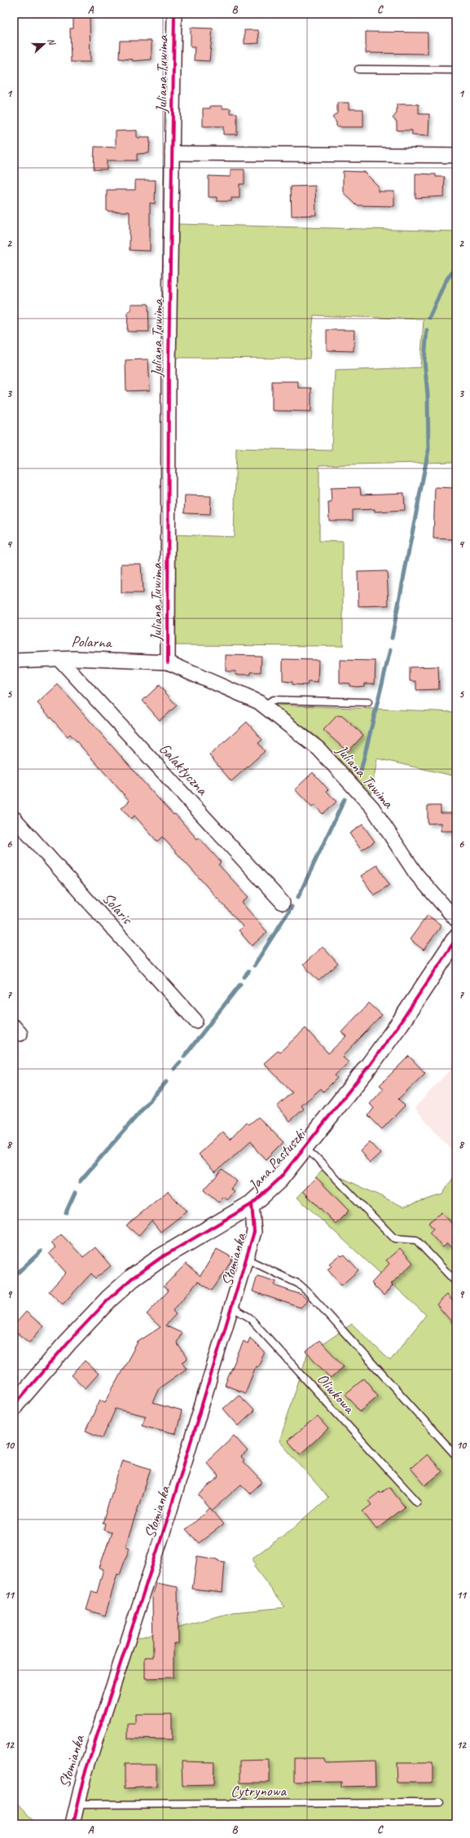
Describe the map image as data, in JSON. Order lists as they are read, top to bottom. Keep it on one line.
{"streets":{"street":["Juliana Tuwima","Polarna","Galaktyczna","Solaris","Jana Pastuszki","Słomianka"],"lane":["Oliwkowa","Cytrynowa"]},"crossings":[["Juliana Tuwima","Polarna"],["Polarna","Galaktyczna"],["Jana Pastuszki","Słomianka"],["Słomianka","Oliwkowa"],["Słomianka","Cytrynowa"]],"north":"right","grid":{"columns":["A","B","C"],"rows":["1","2","3","4","5","6","7","8","9","10","11","12"]}}
